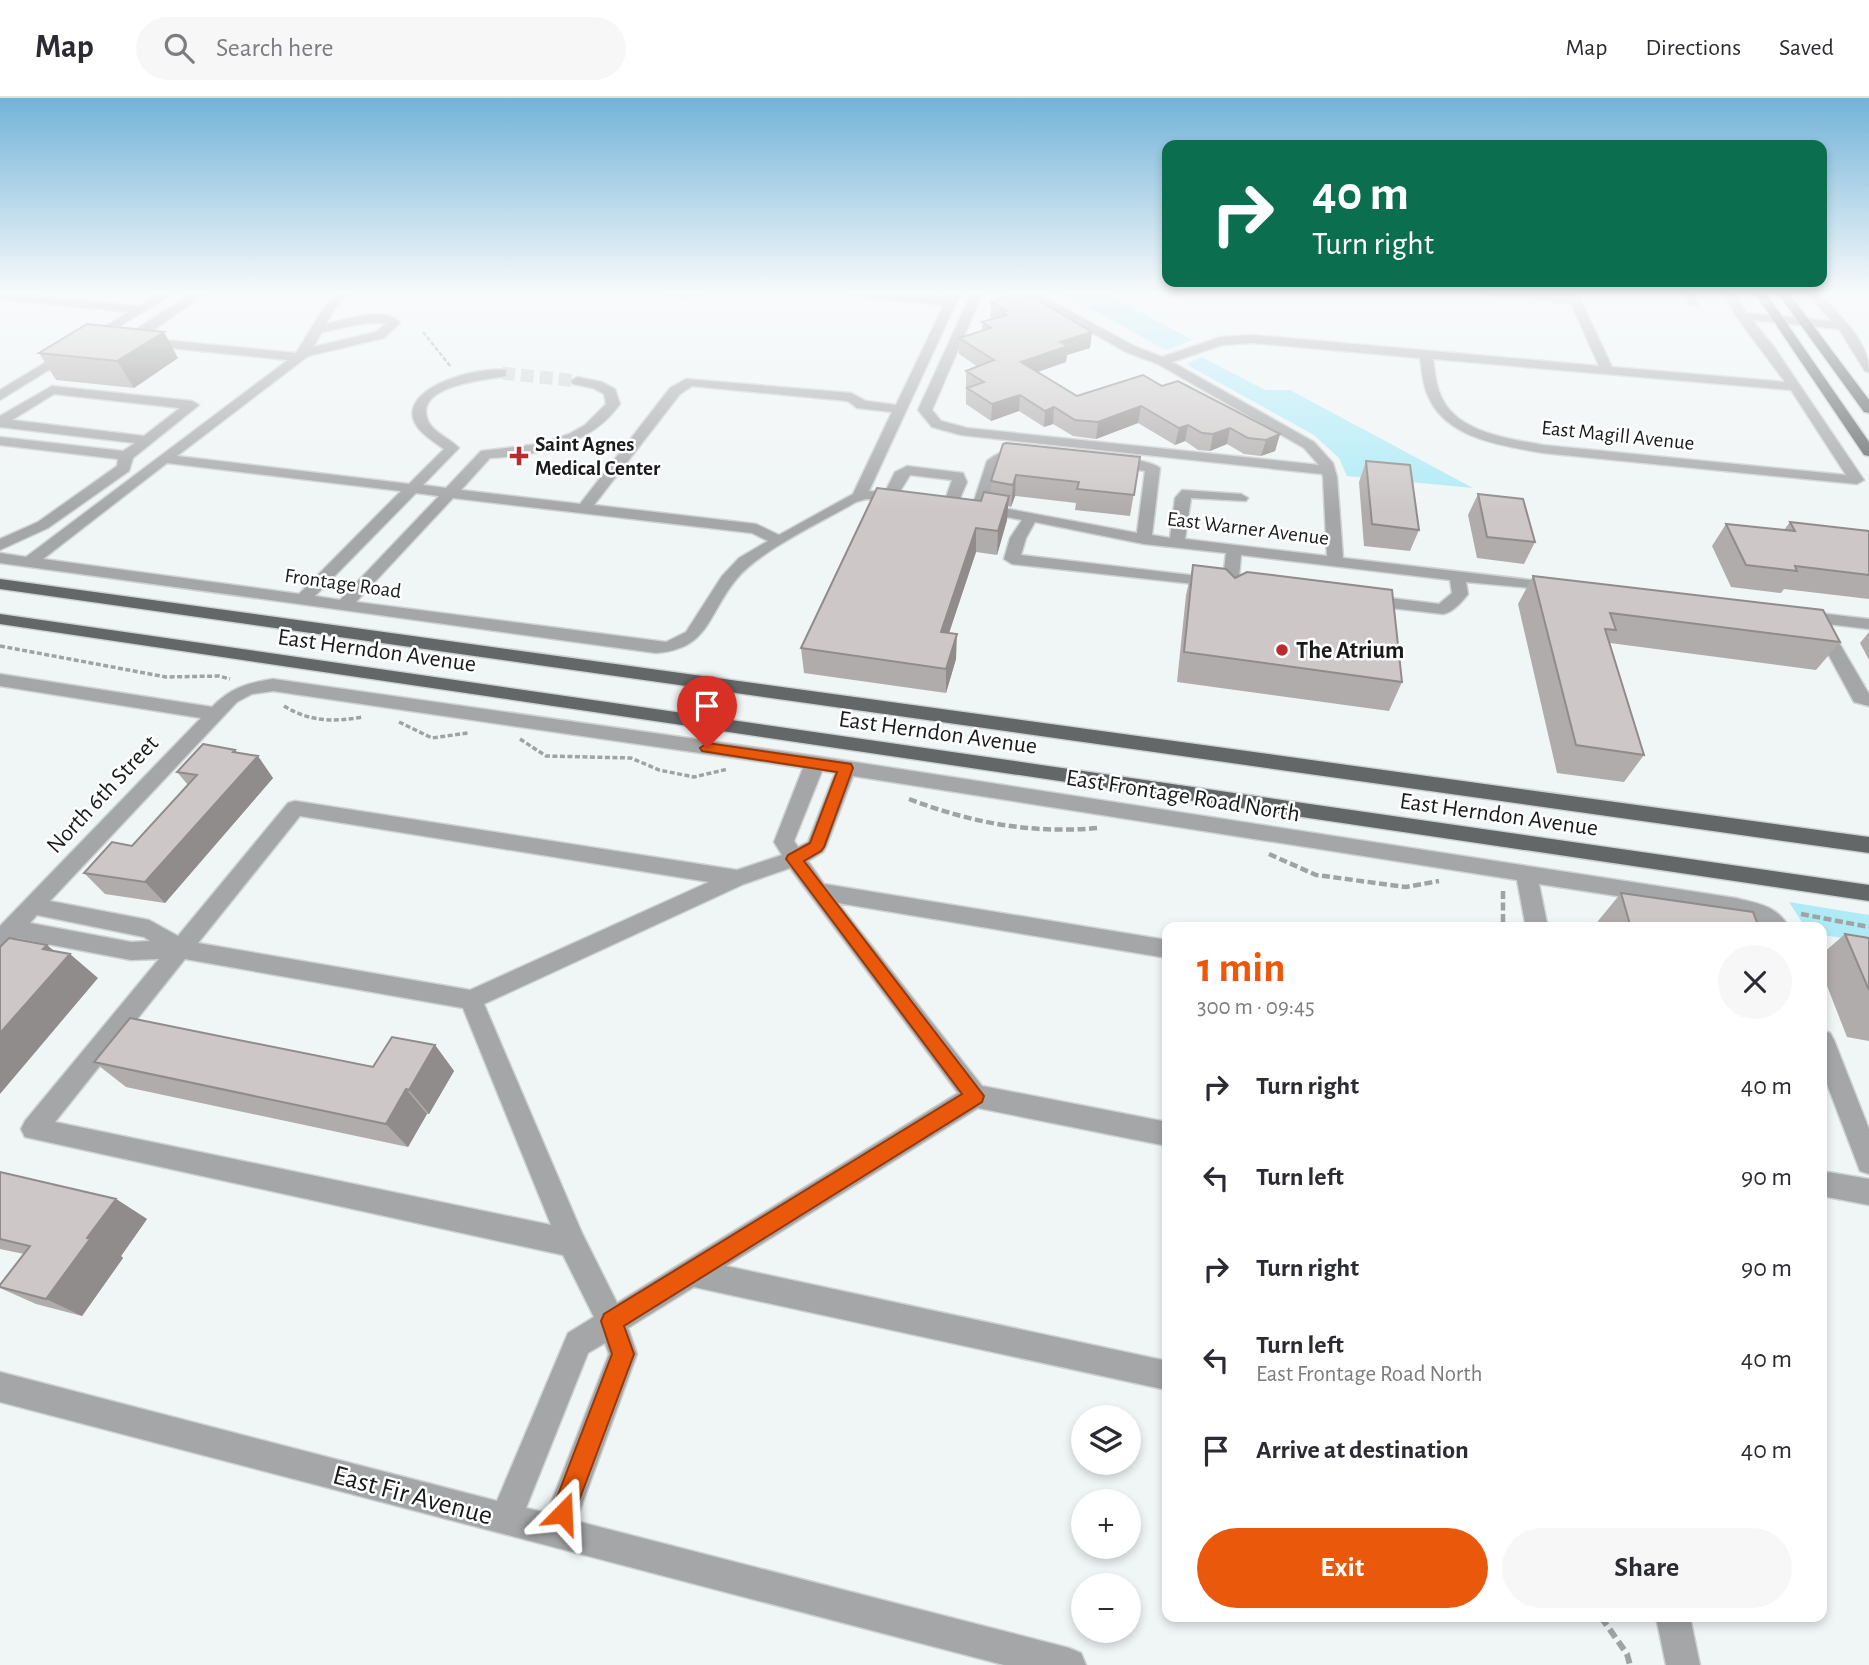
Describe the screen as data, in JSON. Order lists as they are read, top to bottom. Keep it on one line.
{"streets":{"main road":["East Herndon Avenue"],"street":["East Magill Avenue","East Warner Avenue","Frontage Road","North 6th Street","East Frontage Road North","East Fir Avenue"]},"crossings":[["North 6th Street","East Frontage Road North"]],"places":{"health":["Saint Agnes Medical Center"],"other":["The Atrium"]},"page":{"header":"Map","search":"Search here","nav":["Map","Directions","Saved"],"turn":["40 m","Turn right"],"heading":["1 min","300 m · 09:45"],"list":[{"name":"Turn right","value":"40 m"},{"name":"Turn left","value":"90 m"},{"name":"Turn right","value":"90 m"},{"name":"Turn left","note":"East Frontage Road North","value":"40 m"},{"name":"Arrive at destination","value":"40 m"}],"map_buttons":["+","−"],"buttons":["Exit","Share"]}}
